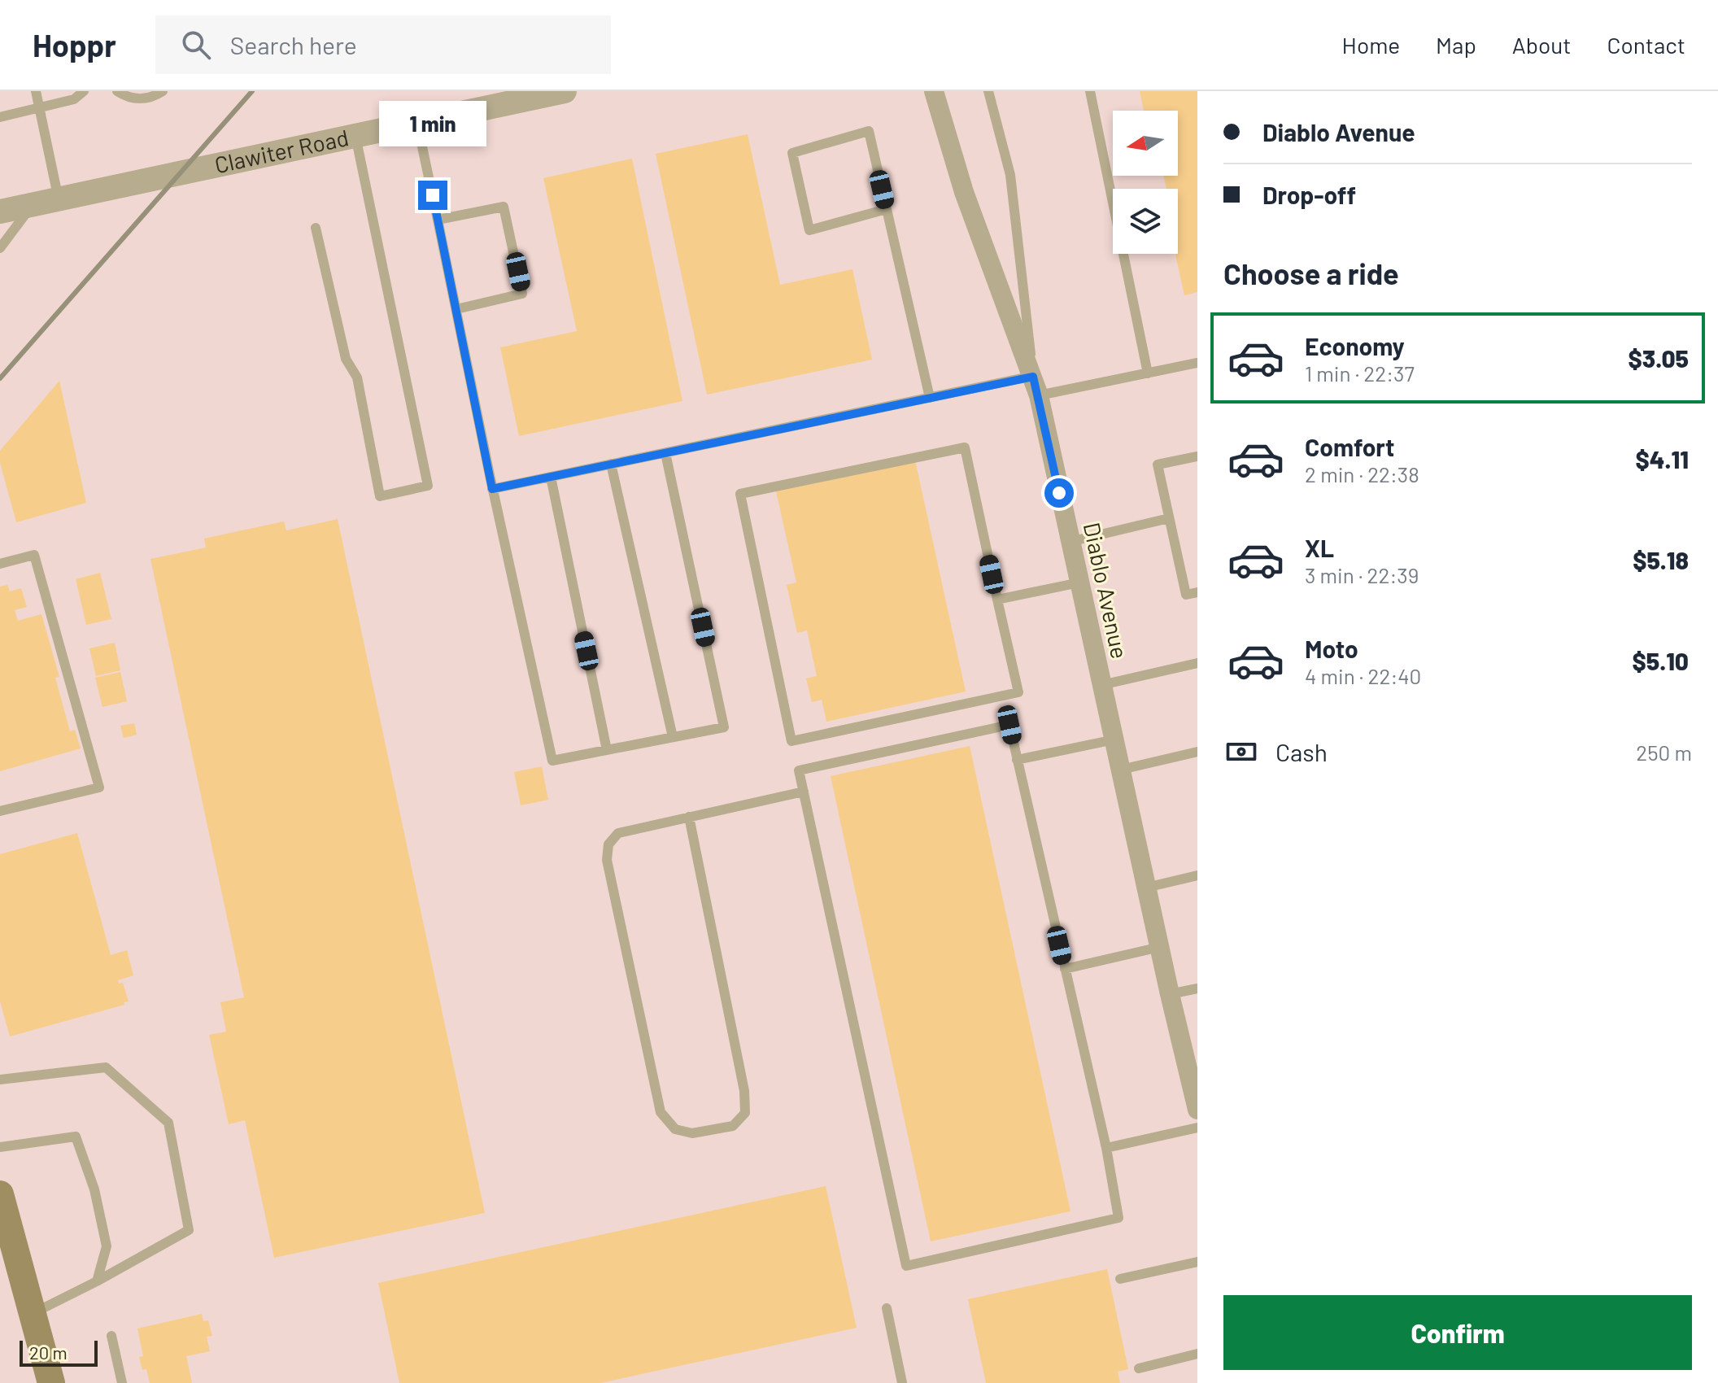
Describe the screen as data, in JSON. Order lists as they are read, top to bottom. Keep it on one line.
{"streets":{"street":["Clawiter Road","Diablo Avenue"]},"scale_bar":"20 m","north":"left","page":{"header":"Hoppr","search":"Search here","nav":["Home","Map","About","Contact"],"banner":["Diablo Avenue","Drop-off"],"bubble":"1 min","heading":"Choose a ride","list":[{"name":"Economy","note":"1 min · 22:37","value":"$3.05"},{"name":"Comfort","note":"2 min · 22:38","value":"$4.11"},{"name":"XL","note":"3 min · 22:39","value":"$5.18"},{"name":"Moto","note":"4 min · 22:40","value":"$5.10"}],"pay":["Cash","250 m"],"buttons":"Confirm","scale":"20 m"}}
